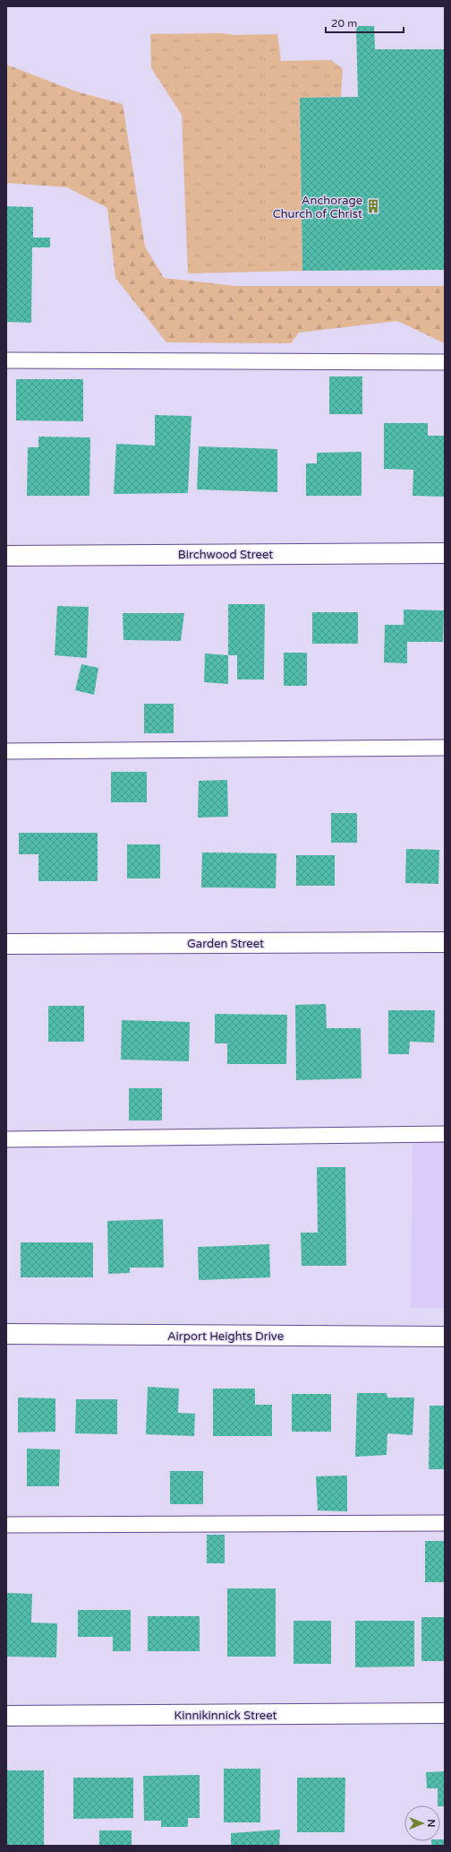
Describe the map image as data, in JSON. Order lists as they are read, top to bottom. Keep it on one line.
{"streets":{"street":["Birchwood Street","Garden Street","Airport Heights Drive","Kinnikinnick Street"]},"places":{"building":["Anchorage Church of Christ"]},"scale_bar":"20 m","north":"right"}
